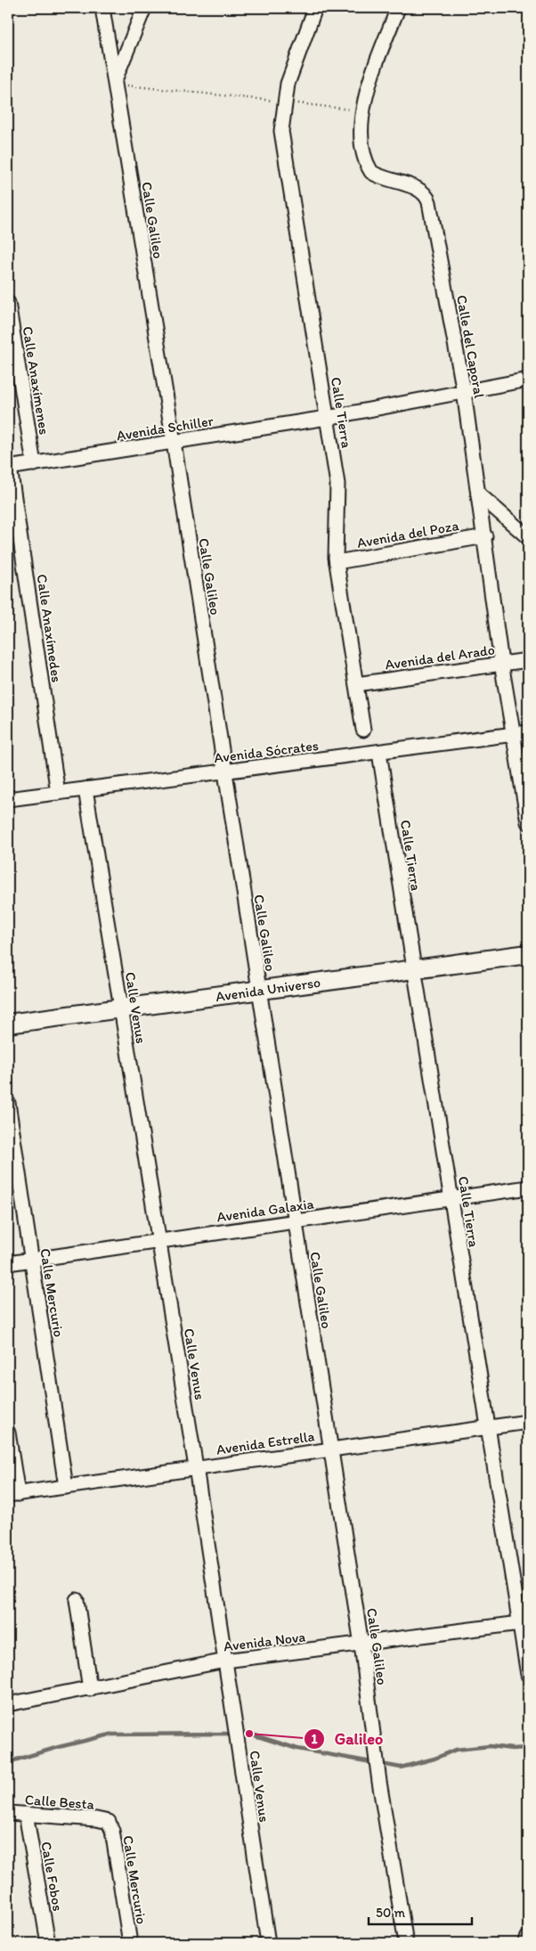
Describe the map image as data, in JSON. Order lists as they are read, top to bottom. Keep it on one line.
{"streets":{"street":["Calle Galileo","Calle del Caporal","Calle Anaxímenes","Calle Tierra","Avenida Schiller","Avenida del Poza","Calle Anaxímedes","Avenida del Arado","Avenida Sócrates","Avenida Universo","Calle Venus","Avenida Galaxia","Calle Mercurio","Avenida Estrella","Avenida Nova","Calle Besta","Calle Fobos"]},"crossings":[["Calle Galileo","Avenida Schiller"],["Calle Galileo","Avenida Sócrates"],["Calle Galileo","Avenida Universo"],["Calle Galileo","Avenida Galaxia"],["Calle Galileo","Avenida Estrella"],["Calle Galileo","Avenida Nova"],["Calle del Caporal","Avenida Schiller"],["Calle del Caporal","Avenida del Poza"],["Calle del Caporal","Avenida del Arado"],["Calle del Caporal","Avenida Sócrates"],["Calle Anaxímenes","Avenida Schiller"],["Calle Tierra","Avenida Schiller"],["Calle Tierra","Avenida del Poza"],["Calle Tierra","Avenida del Arado"],["Calle Tierra","Avenida Sócrates"],["Calle Tierra","Avenida Universo"],["Calle Tierra","Avenida Galaxia"],["Calle Tierra","Avenida Estrella"],["Calle Tierra","Avenida Nova"],["Avenida Schiller","Calle Anaxímedes"],["Calle Anaxímedes","Avenida Sócrates"],["Avenida Sócrates","Calle Venus"],["Avenida Universo","Calle Venus"],["Calle Venus","Avenida Galaxia"],["Calle Venus","Avenida Estrella"],["Calle Venus","Avenida Nova"],["Avenida Galaxia","Calle Mercurio"],["Calle Mercurio","Avenida Estrella"],["Calle Mercurio","Calle Besta"],["Calle Besta","Calle Fobos"]],"places":["Galileo"],"scale_bar":"50 m"}
